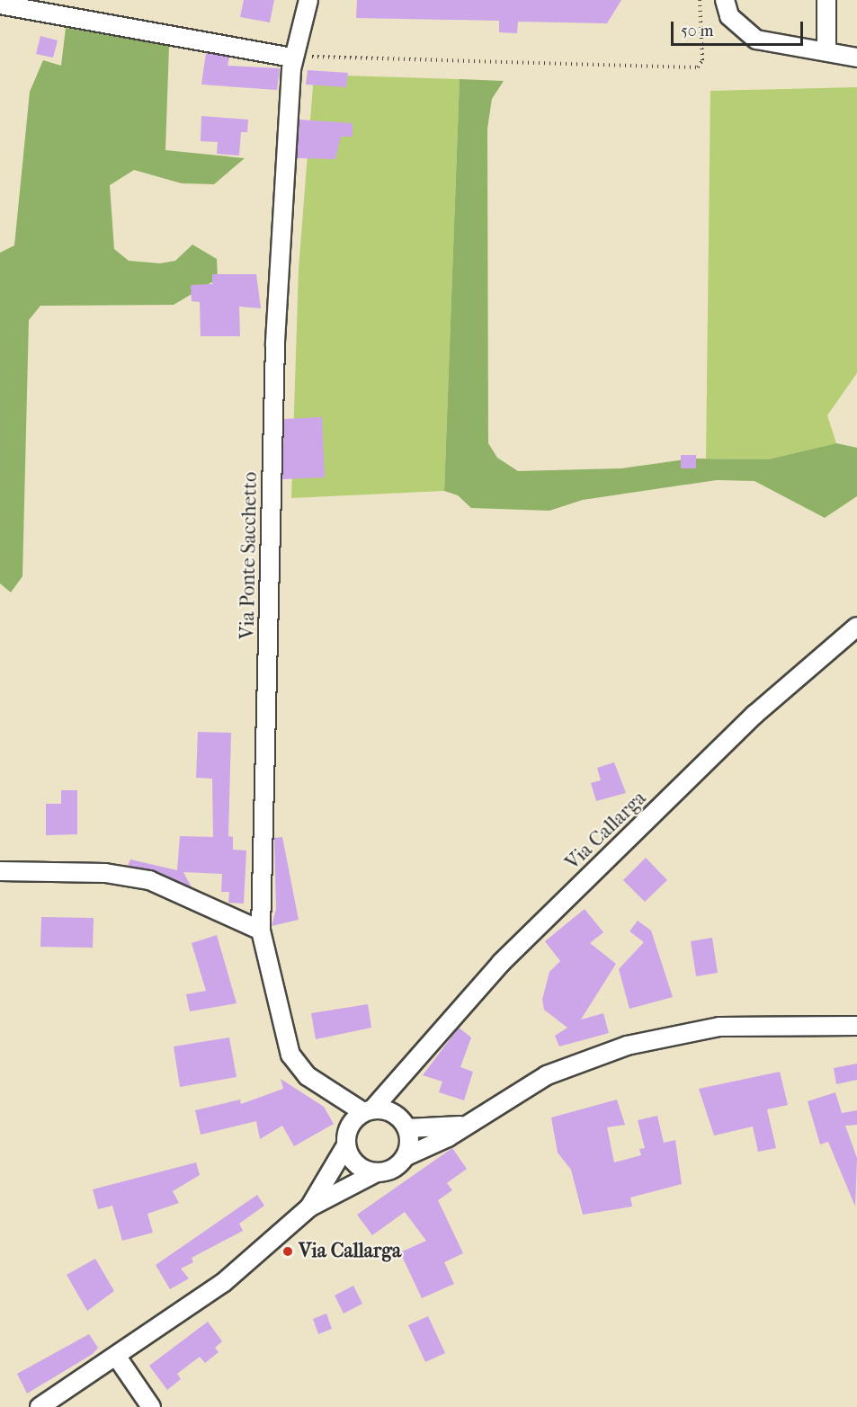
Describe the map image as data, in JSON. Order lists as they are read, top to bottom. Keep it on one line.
{"streets":{"street":["Via Ponte Sacchetto","Via Callarga"]},"crossings":[["Via Ponte Sacchetto","Via Callarga"]],"places":["Via Callarga"],"scale_bar":"50 m"}
